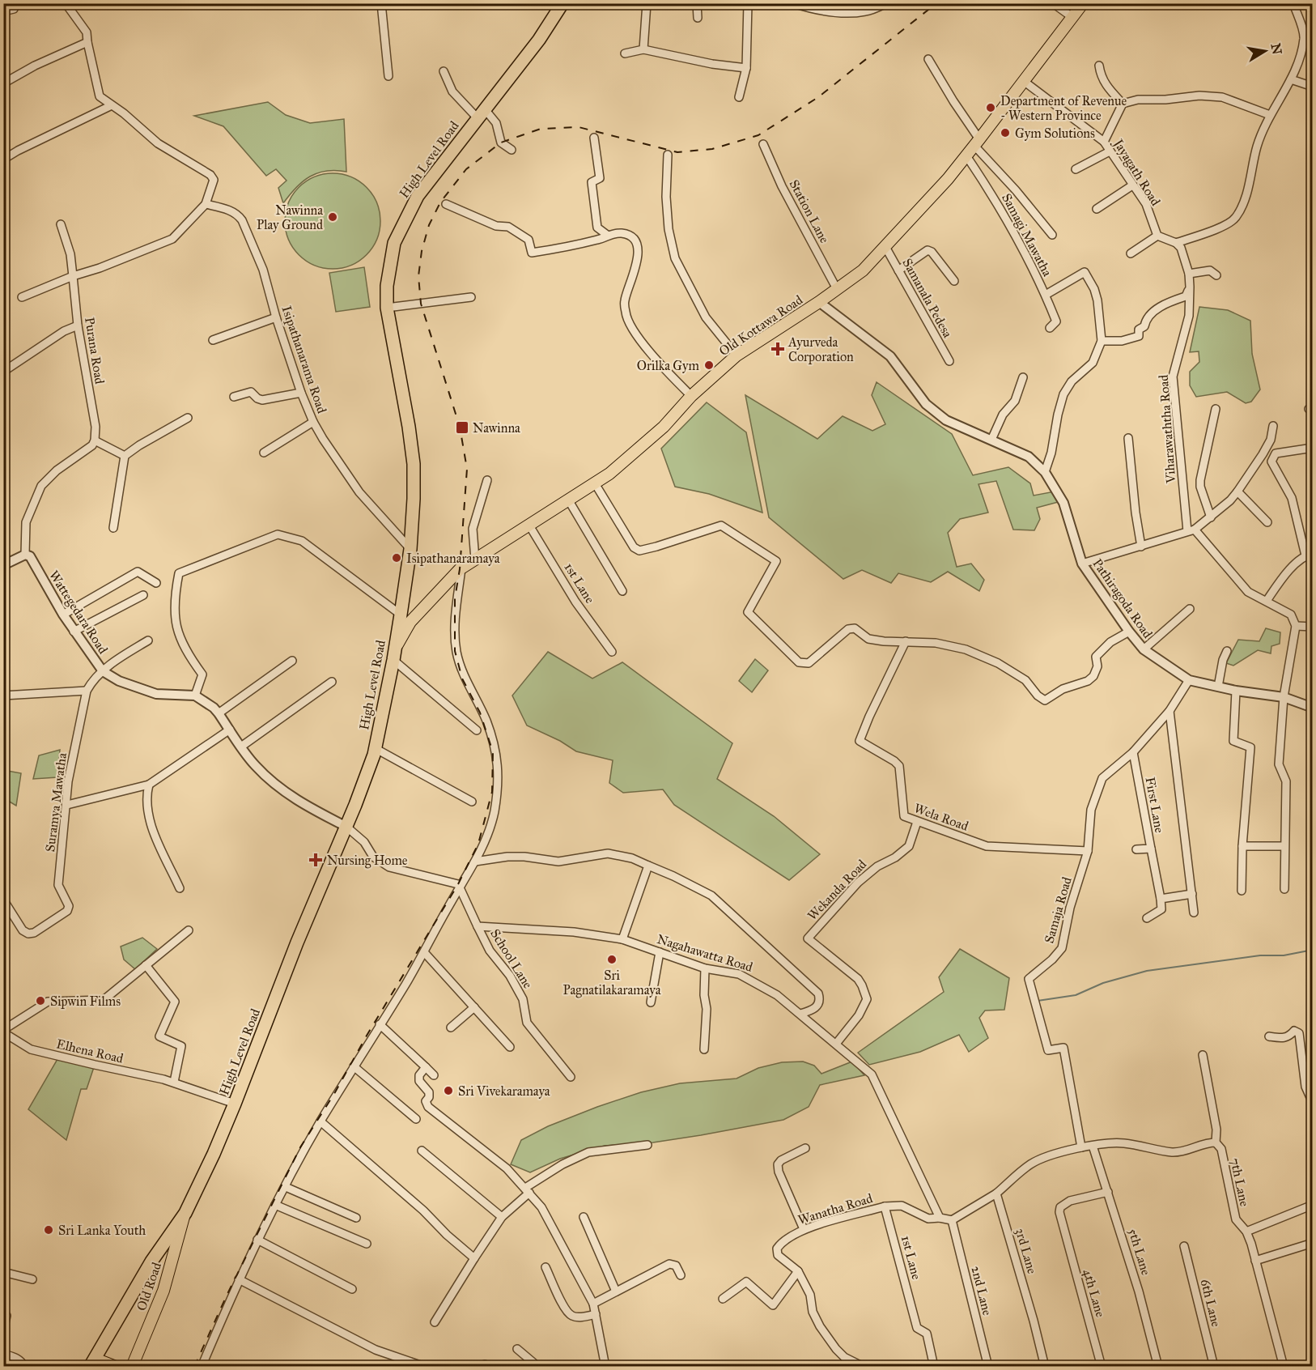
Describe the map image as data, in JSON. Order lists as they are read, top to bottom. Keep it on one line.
{"streets":{"highway":["High Level Road"],"main road":["Old Kottawa Road","Old Road"],"street":["Jayagath Road","Station Lane","Samagi Mawatha","Samanala Pedesa","Purana Road","Isipathanarama Road","Viharawaththa Road","1st Lane","Pathiragoda Road","Wattegedara Road","Suramya Mawatha","First Lane","Wela Road","Wekanda Road","Samaja Road","Nagahawatta Road","School Lane","Elhena Road","7th Lane","Wanatha Road","3rd Lane","5th Lane","2nd Lane","4th Lane","6th Lane"]},"crossings":[["High Level Road","Old Kottawa Road"],["High Level Road","Isipathanarama Road"],["High Level Road","Elhena Road"],["High Level Road","Old Road"],["Jayagath Road","Old Kottawa Road"],["Station Lane","Old Kottawa Road"],["Samagi Mawatha","Old Kottawa Road"],["Samanala Pedesa","Old Kottawa Road"],["Old Kottawa Road","1st Lane"],["Old Kottawa Road","Pathiragoda Road"],["1st Lane","Nagahawatta Road"],["1st Lane","Wanatha Road"],["Pathiragoda Road","Samaja Road"],["Wattegedara Road","Suramya Mawatha"],["First Lane","Samaja Road"],["Wela Road","Wekanda Road"],["Wela Road","Samaja Road"],["Wekanda Road","Nagahawatta Road"],["Nagahawatta Road","School Lane"],["5th Lane","4th Lane"]],"places":{"other":["Department of Revenue - Western Province","Gym Solutions","Nawinna Play Ground","Orilka Gym","Isipathanaramaya","Sri Pagnatilakaramaya","Sipwin Films","Sri Vivekaramaya","Sri Lanka Youth"],"health":["Ayurveda Corporation","Nursing Home"],"transit":["Nawinna"]},"north":"right"}
